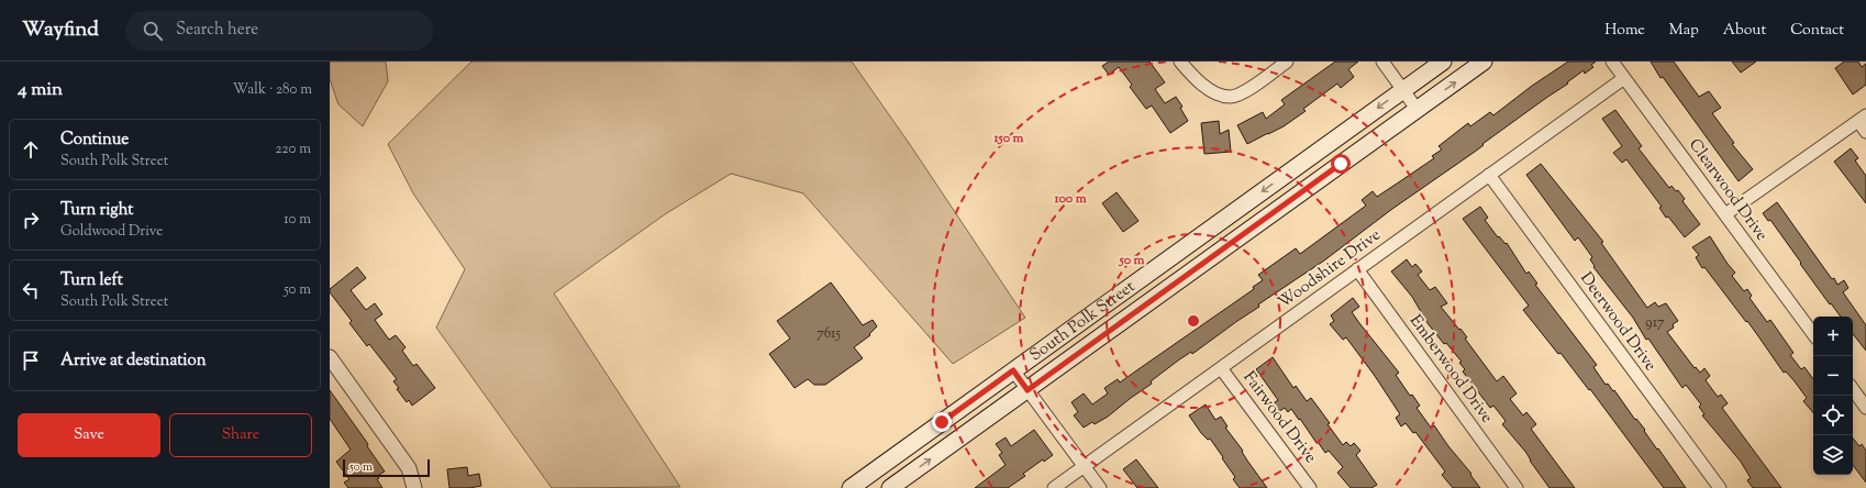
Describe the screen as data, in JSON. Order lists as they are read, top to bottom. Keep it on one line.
{"streets":{"main road":["South Polk Street"],"street":["Clearwood Drive","Woodshire Drive","Deerwood Drive","Emberwood Drive","Fairwood Drive"]},"crossings":[["Clearwood Drive","Woodshire Drive"],["Woodshire Drive","Deerwood Drive"],["Woodshire Drive","Emberwood Drive"],["Woodshire Drive","Fairwood Drive"]],"house_numbers":["917","7615"],"scale_bar":"50 m","page":{"header":"Wayfind","search":"Search here","nav":["Home","Map","About","Contact"],"heading":["4 min","Walk · 280 m"],"list":[["Continue","South Polk Street","220 m"],["Turn right","Goldwood Drive","10 m"],["Turn left","South Polk Street","50 m"],"Arrive at destination"],"map_buttons":["+","−"],"buttons":["Save","Share"],"scale":"50 m"},"rings":["150 m","100 m","50 m"]}
